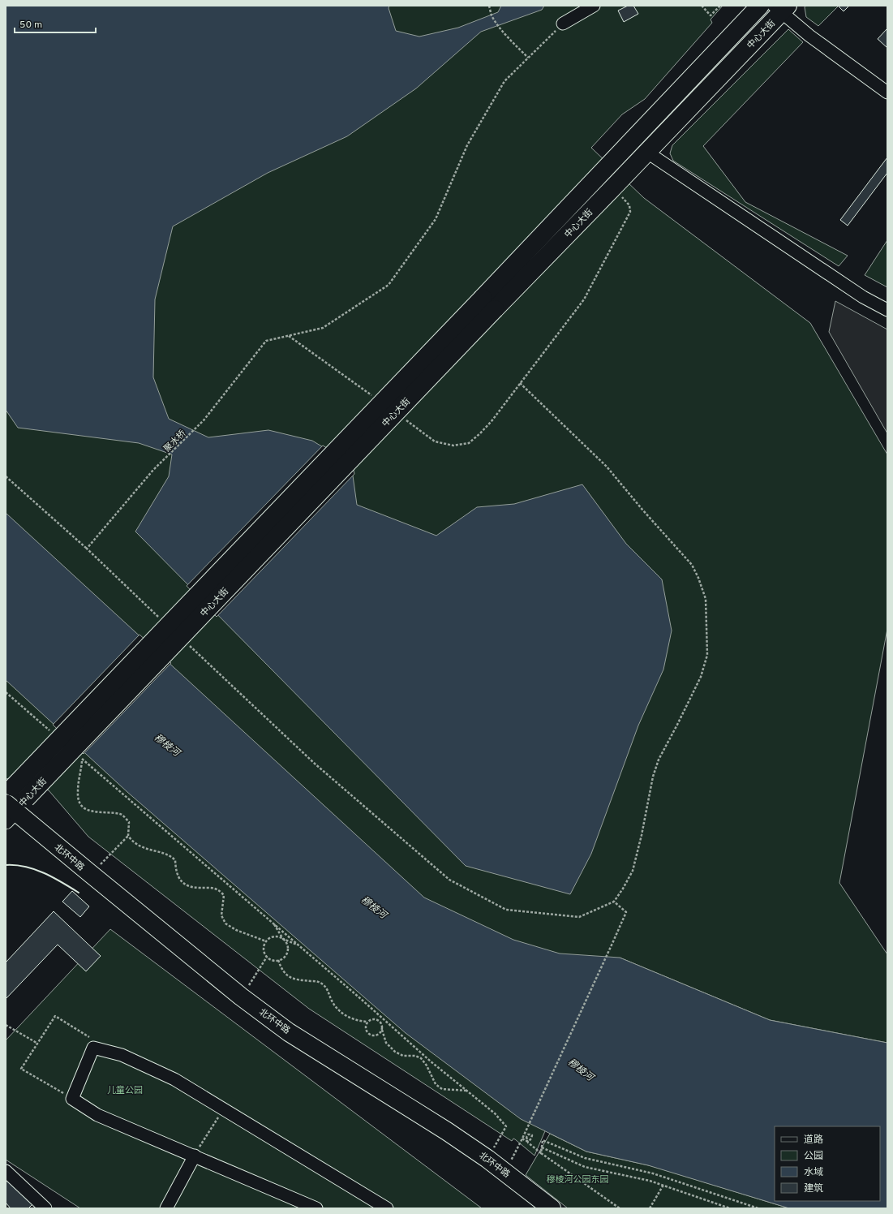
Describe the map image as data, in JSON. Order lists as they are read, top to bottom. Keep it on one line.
{"streets":{"highway":["中心大街","北环中路"],"path":["聚水桥"]},"crossings":[["中心大街","北环中路"]],"water":["穆棱河"],"parks":["儿童公园","穆棱河公园东园"],"legend":["道路","公园","水域","建筑"],"scale_bar":"50 m"}
